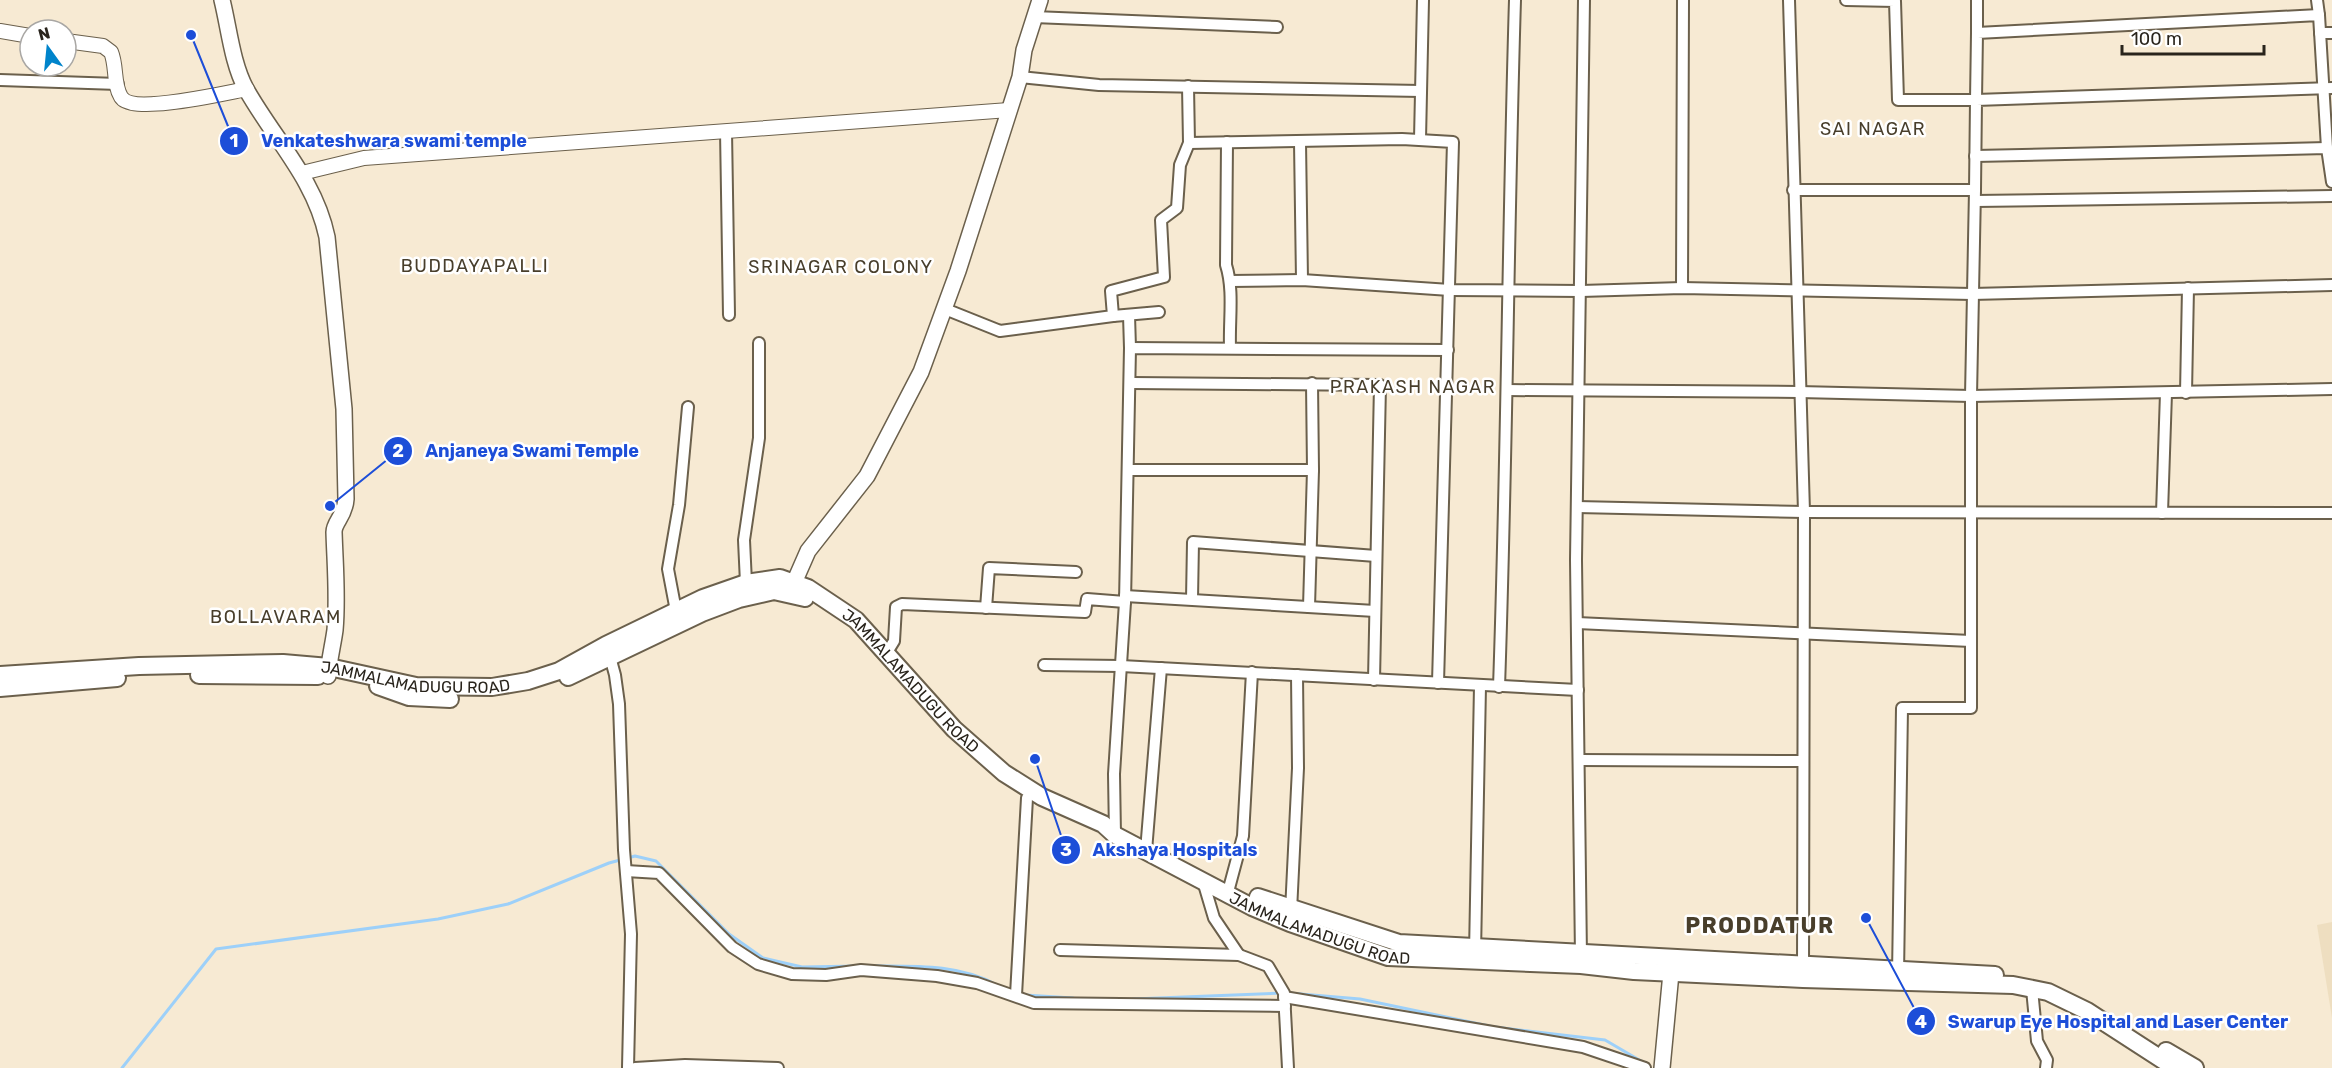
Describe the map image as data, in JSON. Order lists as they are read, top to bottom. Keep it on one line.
{"streets":{"main road":["JAMMALAMADUGU ROAD"]},"districts":["SAI NAGAR","BUDDAYAPALLI","SRINAGAR COLONY","PRAKASH NAGAR","BOLLAVARAM","PRODDATUR"],"places":["Venkateshwara swami temple","Anjaneya Swami Temple","Akshaya Hospitals","Swarup Eye Hospital and Laser Center"],"scale_bar":"100 m","north":"top"}
